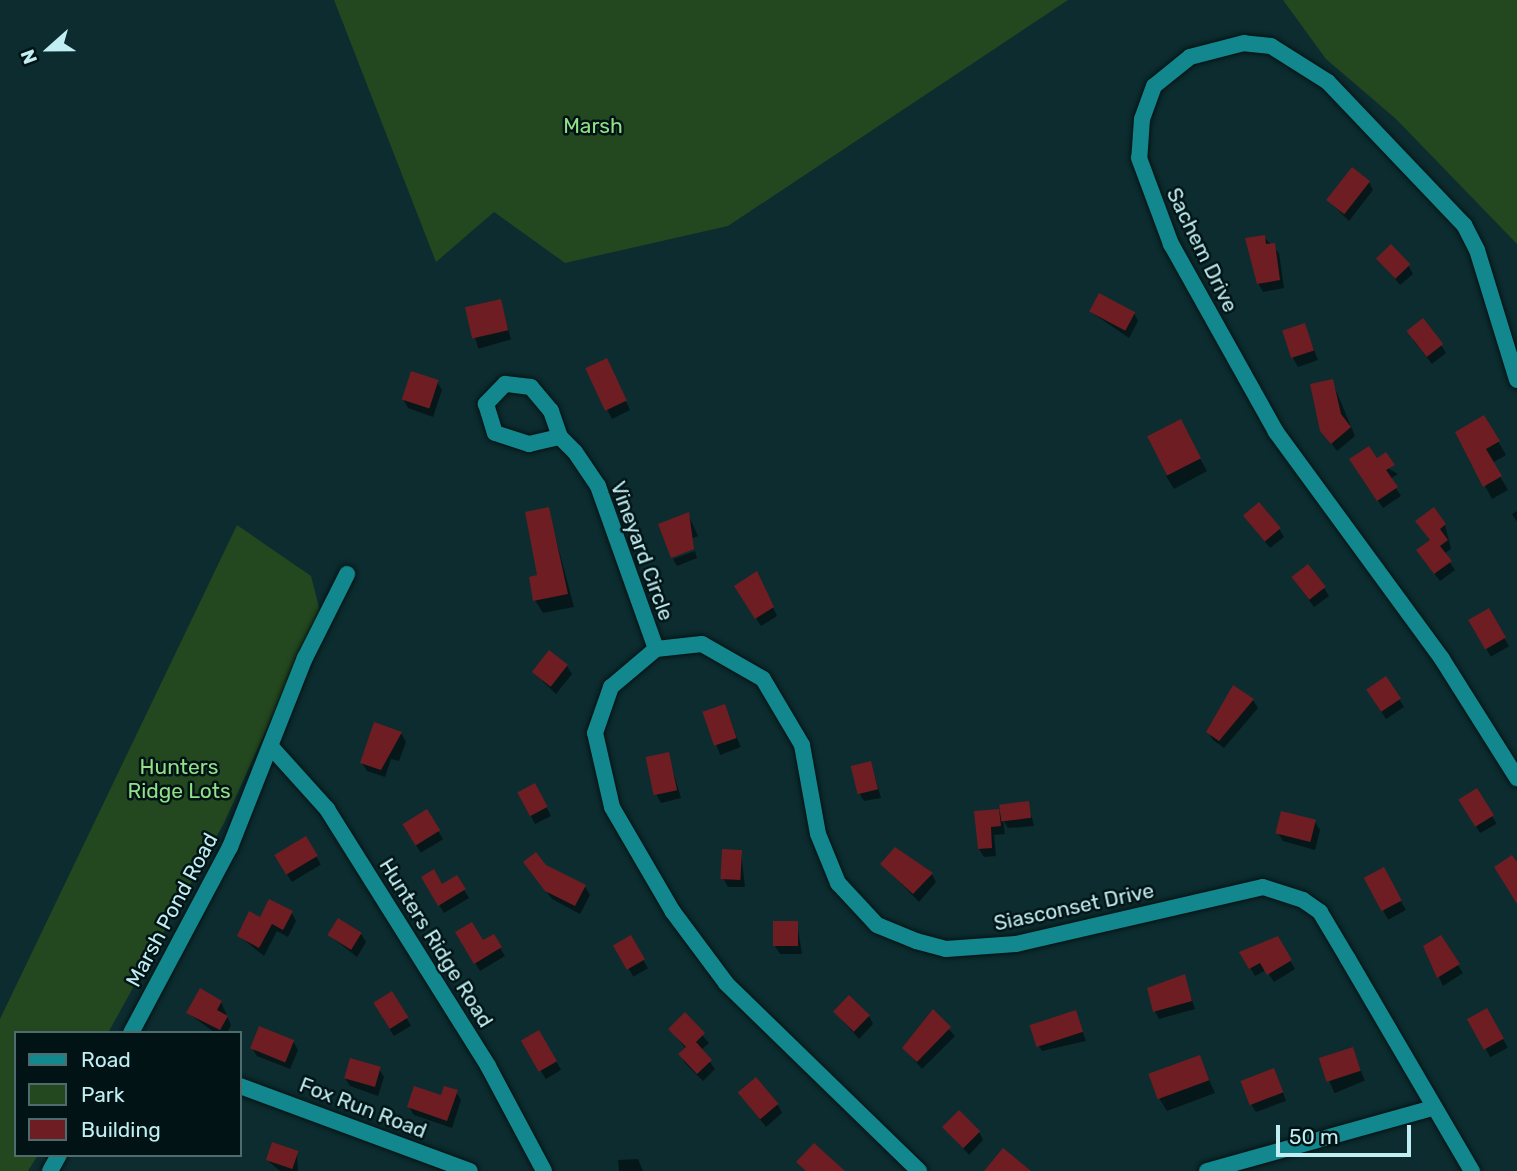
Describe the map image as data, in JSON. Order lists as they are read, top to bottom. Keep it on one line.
{"streets":{"street":["Sachem Drive","Vineyard Circle","Siasconset Drive","Marsh Pond Road","Hunters Ridge Road","Fox Run Road"]},"crossings":[["Vineyard Circle","Siasconset Drive"],["Marsh Pond Road","Hunters Ridge Road"]],"parks":["Marsh","Hunters Ridge Lots"],"legend":["Road","Park","Building"],"scale_bar":"50 m","north":"left"}
